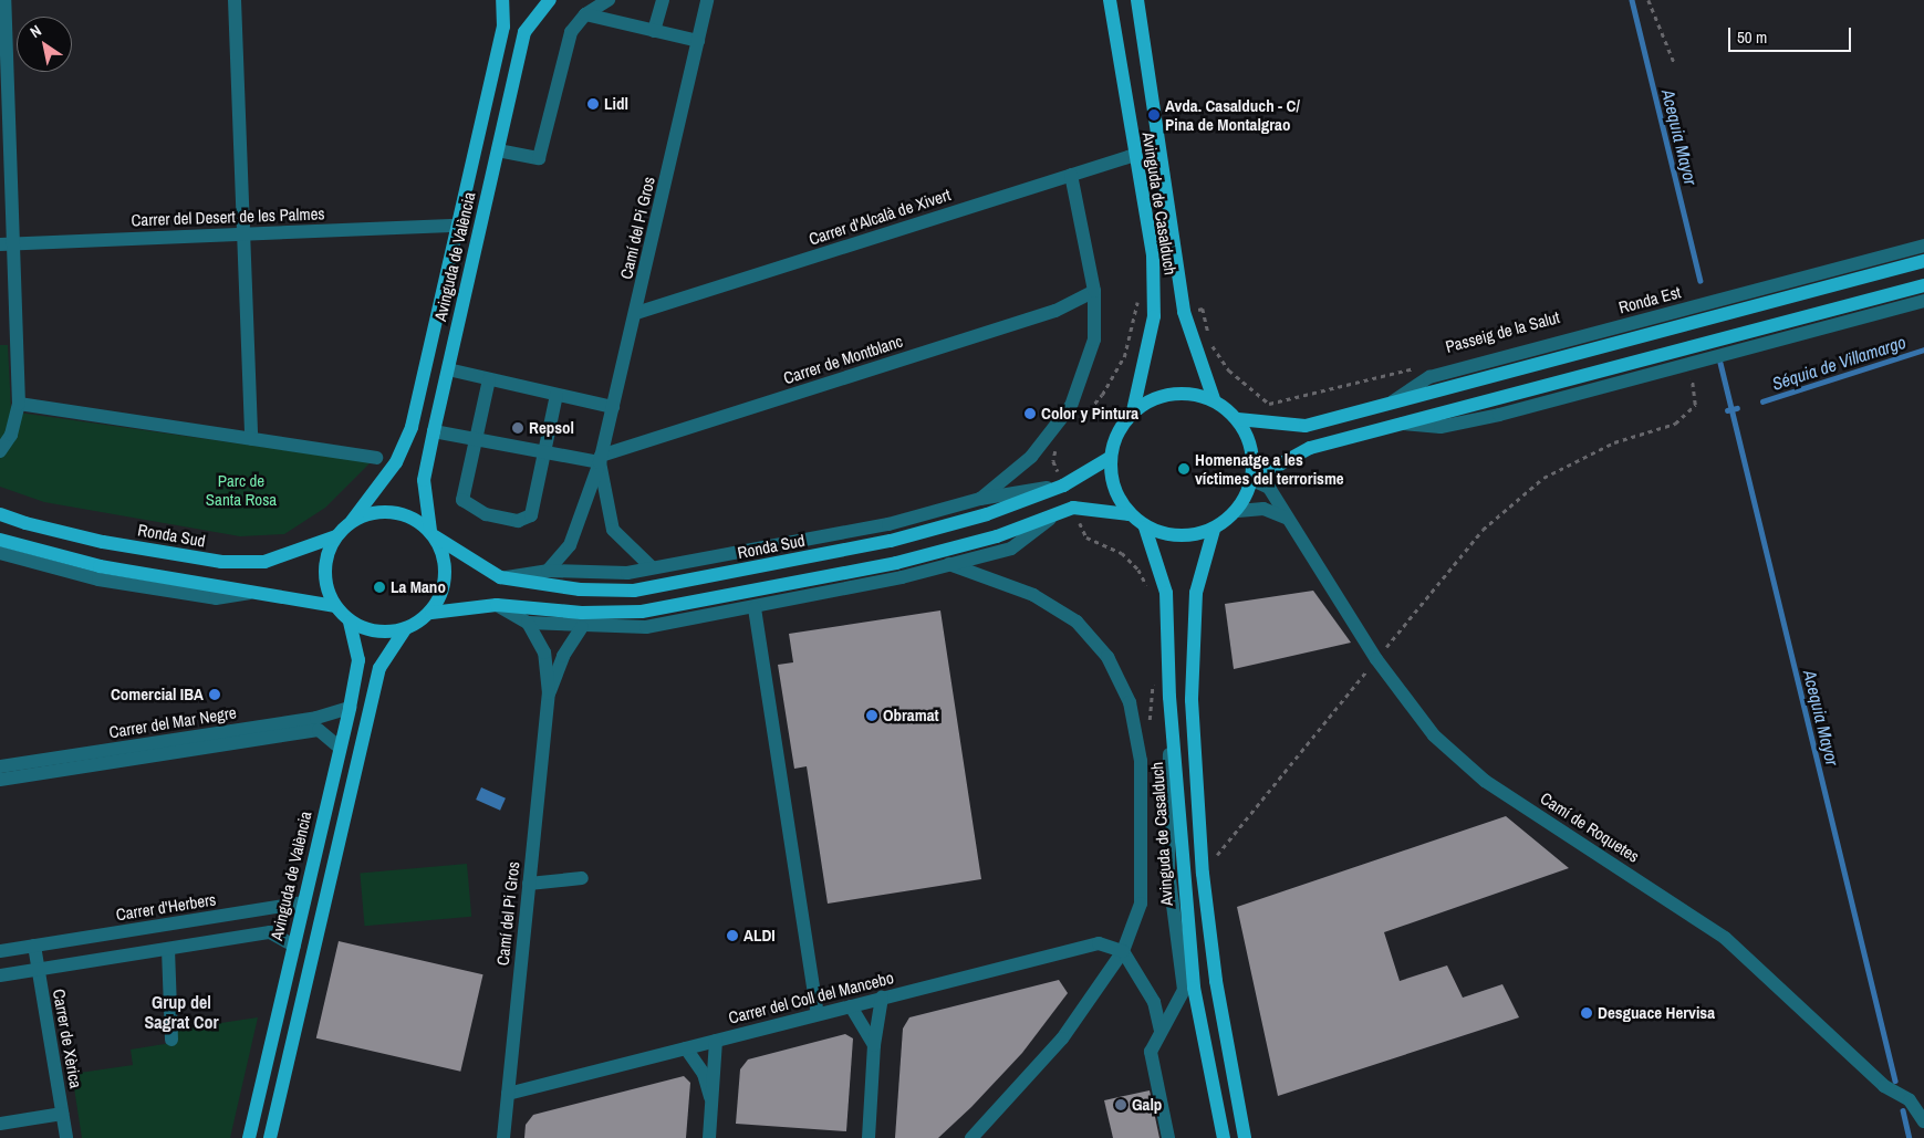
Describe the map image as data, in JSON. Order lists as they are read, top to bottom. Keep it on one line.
{"streets":{"main road":["Avinguda de Casalduch","Avinguda de València","Ronda Est","Ronda Sud"],"street":["Carrer del Desert de les Palmes","Carrer d'Alcalà de Xivert","Camí del Pi Gros","Carrer de Montblanc","Carrer del Mar Negre","Camí de Roquetes","Carrer d'Herbers","Carrer del Coll del Mancebo","Carrer de Xèrica"]},"crossings":[["Avinguda de Casalduch","Carrer d'Alcalà de Xivert"],["Avinguda de Casalduch","Ronda Est"],["Avinguda de Casalduch","Ronda Sud"],["Avinguda de Casalduch","Camí de Roquetes"],["Carrer del Desert de les Palmes","Avinguda de València"],["Carrer d'Alcalà de Xivert","Camí del Pi Gros"],["Camí del Pi Gros","Carrer de Montblanc"],["Camí del Pi Gros","Carrer del Coll del Mancebo"],["Avinguda de València","Ronda Sud"],["Avinguda de València","Carrer del Mar Negre"],["Avinguda de València","Carrer d'Herbers"],["Ronda Est","Ronda Sud"],["Ronda Est","Camí de Roquetes"],["Ronda Sud","Camí de Roquetes"]],"districts":["Grup del Sagrat Cor"],"water":["Acequia Mayor","Séquia de Villamargo"],"parks":["Parc de Santa Rosa"],"places":["Lidl","Avda. Casalduch - C/ Pina de Montalgrao","Color y Pintura","Repsol","Homenatge a les víctimes del terrorisme","La Mano","Comercial IBA","Obramat","ALDI","Desguace Hervisa","Galp"],"scale_bar":"50 m","north":"top left"}
